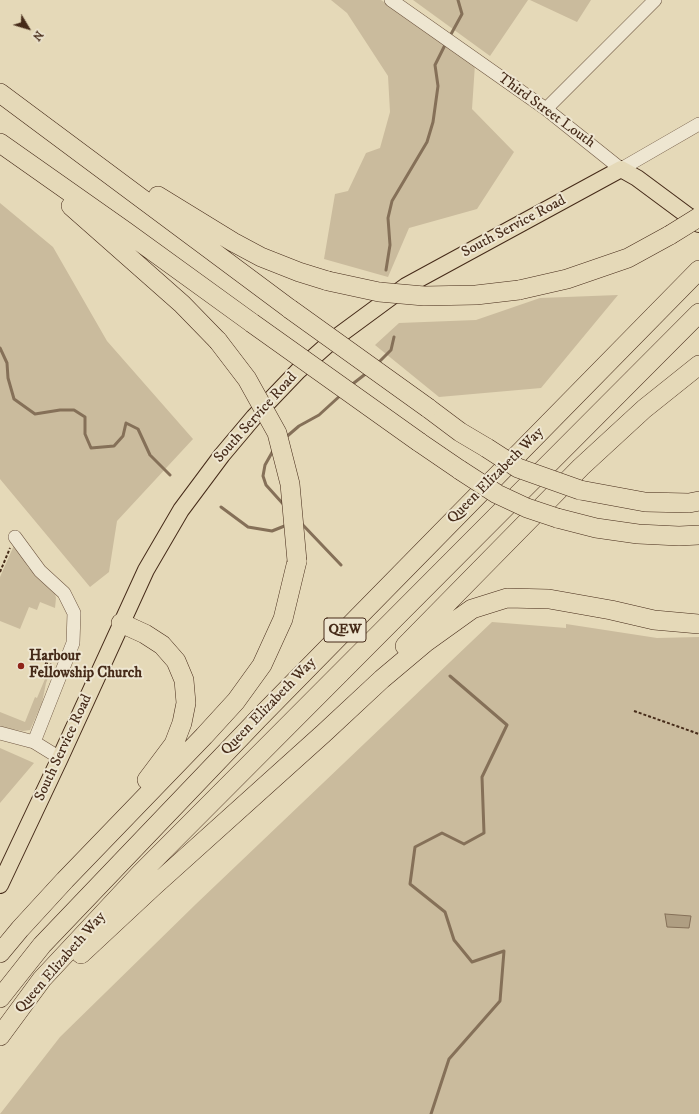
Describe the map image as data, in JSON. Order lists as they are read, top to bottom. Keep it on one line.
{"streets":{"highway":["Queen Elizabeth Way","QEW"],"main road":["Third Street Louth","South Service Road"]},"crossings":[["Third Street Louth","South Service Road"]],"places":["Harbour Fellowship Church"],"north":"bottom right"}
